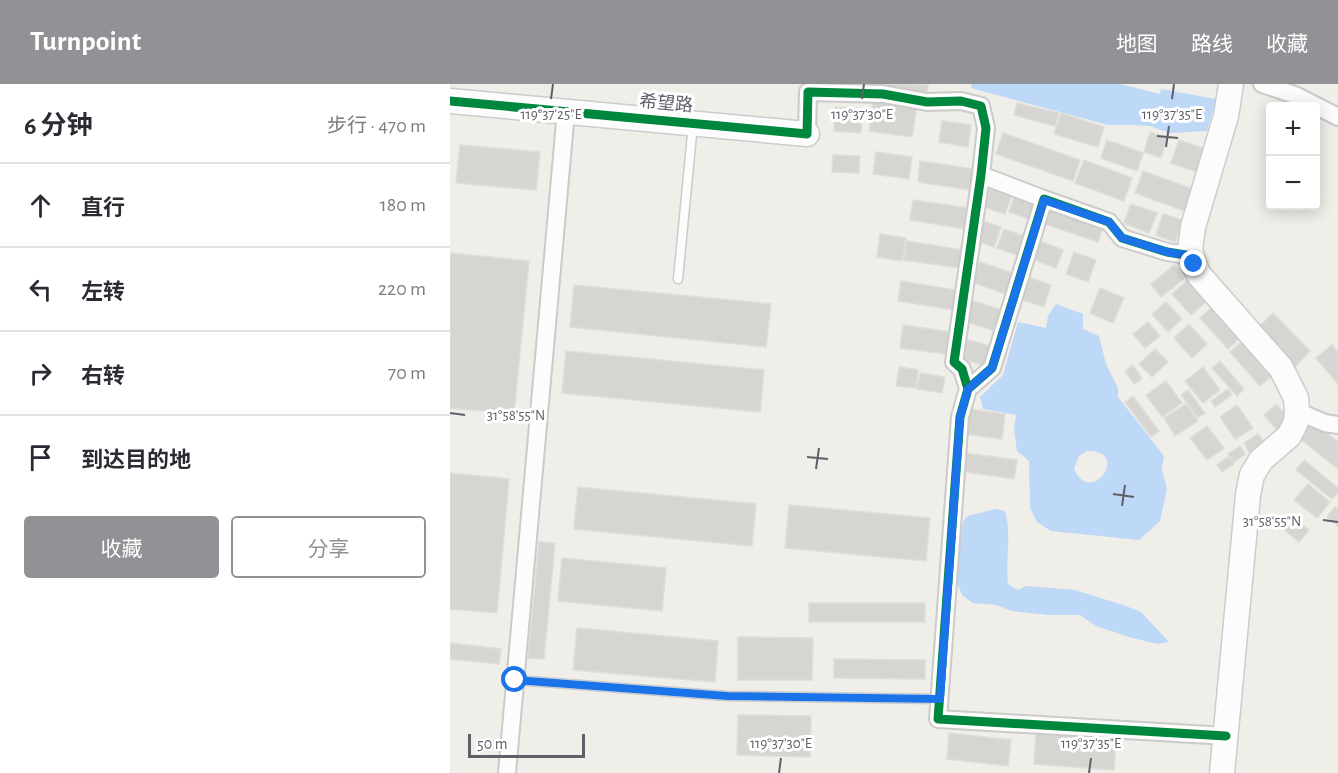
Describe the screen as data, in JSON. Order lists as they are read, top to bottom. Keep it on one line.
{"streets":{"street":["希望路"]},"scale_bar":"50 m","page":{"header":"Turnpoint","nav":["地图","路线","收藏"],"heading":["6 分钟","步行 · 470 m"],"map_buttons":["+","−"],"list":[["直行","180 m"],["左转","220 m"],["右转","70 m"],"到达目的地"],"buttons":["收藏","分享"],"scale":"50 m"},"coordinates":["119°37'25\"E","119°37'30\"E","119°37'35\"E","31°58'55\"N"]}
